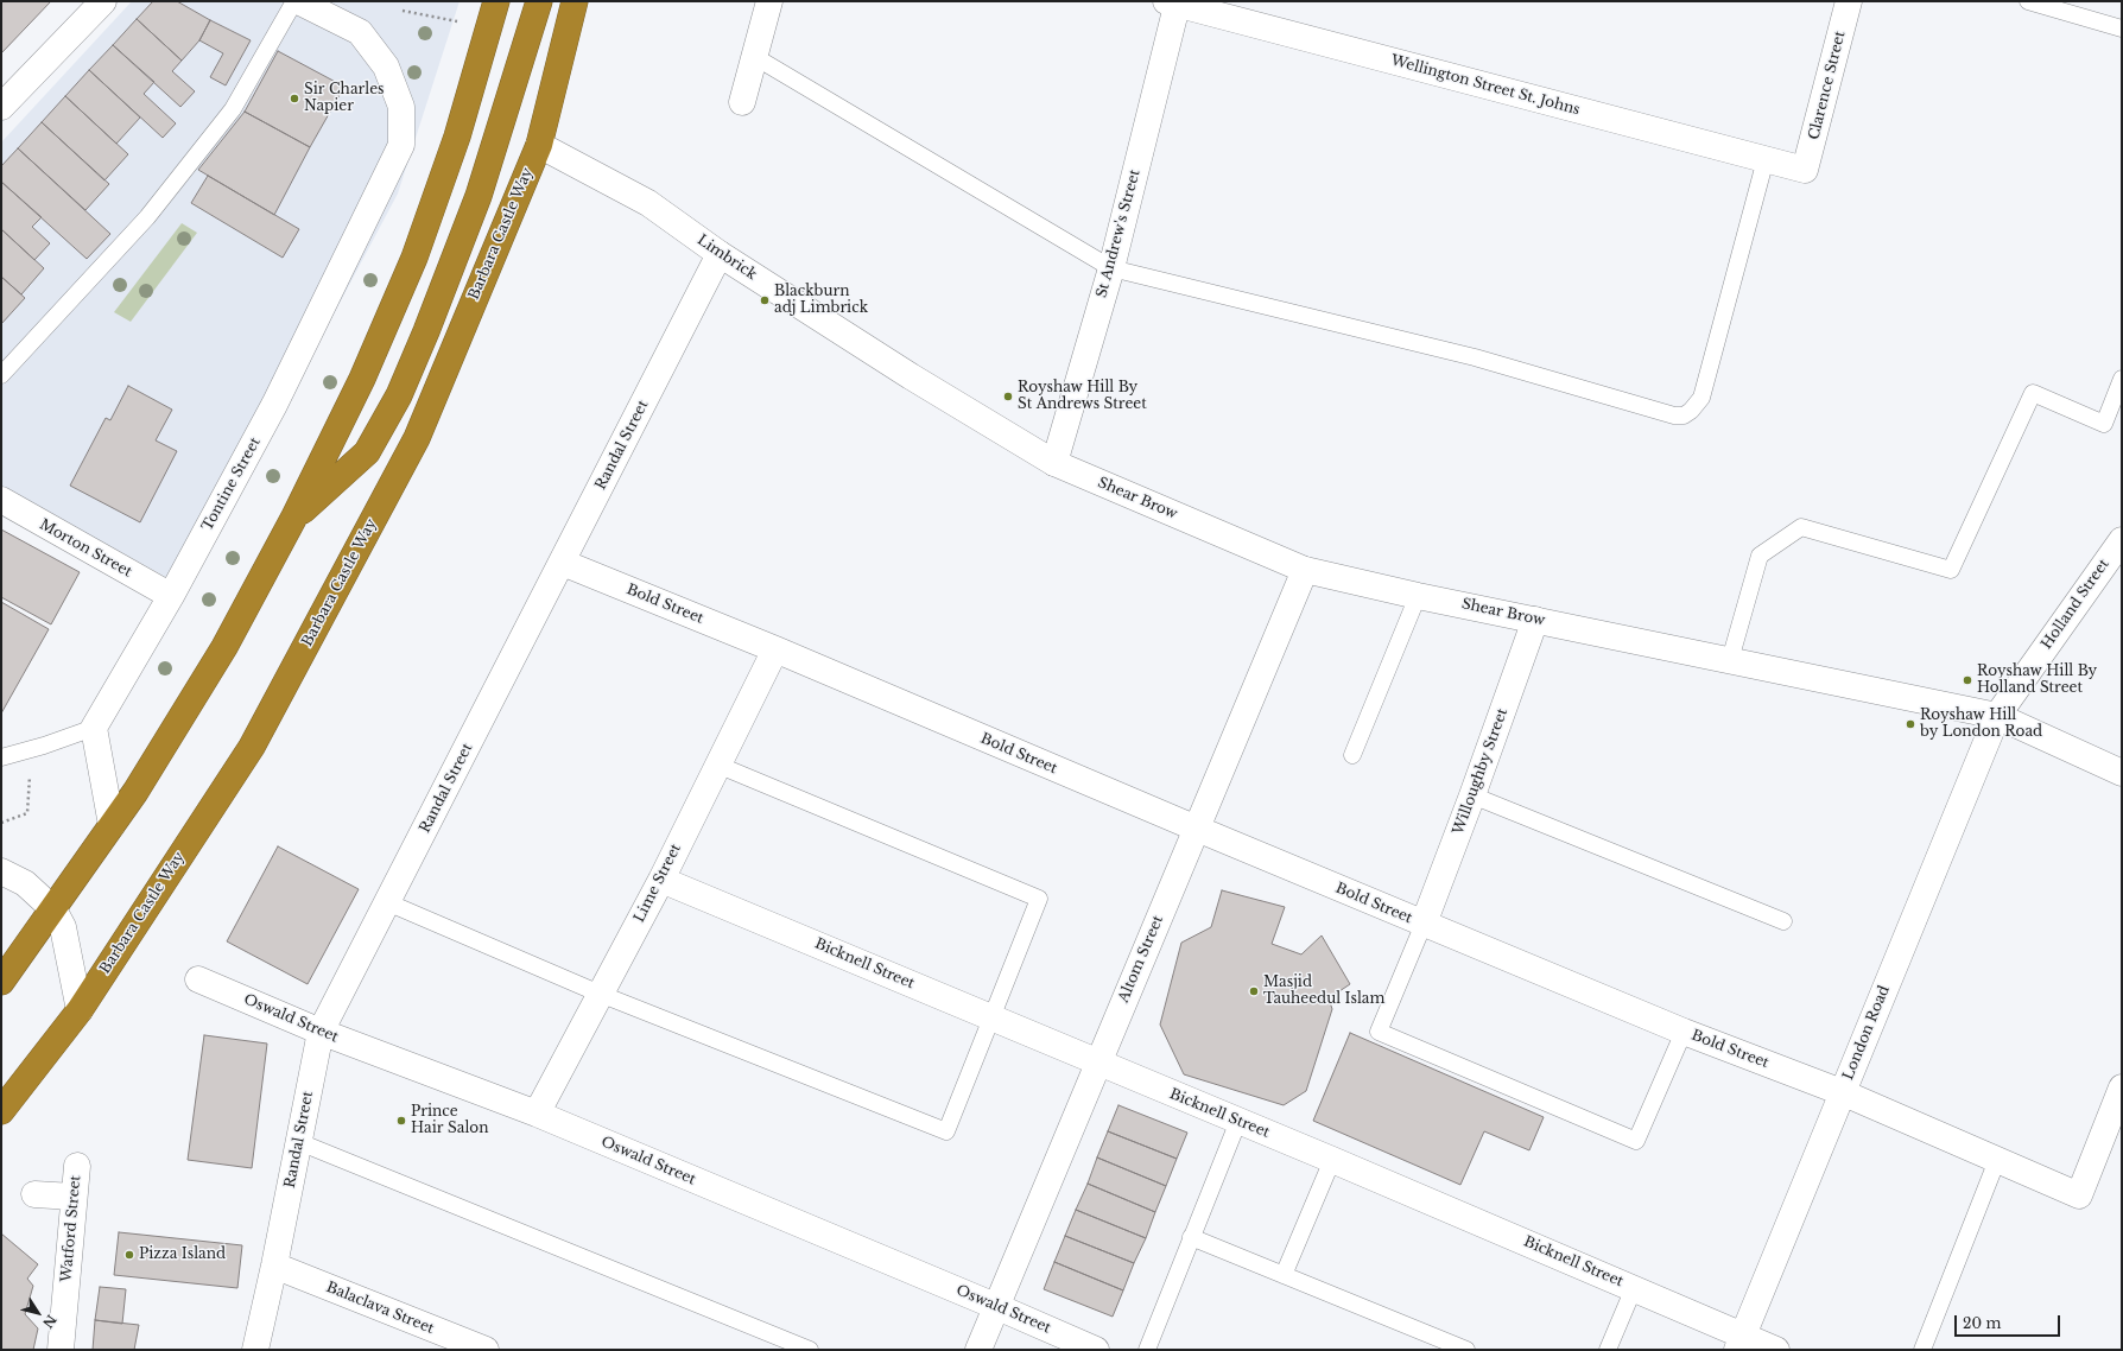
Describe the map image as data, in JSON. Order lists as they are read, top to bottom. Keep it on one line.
{"streets":{"highway":["Barbara Castle Way"],"street":["Wellington Street St. Johns","Clarence Street","St Andrew's Street","Limbrick","Randal Street","Tontine Street","Shear Brow","Morton Street","Bold Street","Holland Street","Willoughby Street","Lime Street","Altom Street","Bicknell Street","Oswald Street","London Road","Watford Street","Balaclava Street"]},"crossings":[["Wellington Street St. Johns","Clarence Street"],["Wellington Street St. Johns","St Andrew's Street"],["Barbara Castle Way","Limbrick"],["St Andrew's Street","Shear Brow"],["Limbrick","Randal Street"],["Limbrick","Shear Brow"],["Randal Street","Bold Street"],["Randal Street","Oswald Street"],["Randal Street","Balaclava Street"],["Tontine Street","Morton Street"],["Shear Brow","Holland Street"],["Shear Brow","Willoughby Street"],["Shear Brow","Altom Street"],["Shear Brow","London Road"],["Bold Street","Willoughby Street"],["Bold Street","Lime Street"],["Bold Street","Altom Street"],["Bold Street","London Road"],["Holland Street","London Road"],["Lime Street","Bicknell Street"],["Lime Street","Oswald Street"],["Altom Street","Bicknell Street"],["Altom Street","Oswald Street"],["Bicknell Street","London Road"]],"places":["Sir Charles Napier","Blackburn adj Limbrick","Royshaw Hill By St Andrews Street","Royshaw Hill By Holland Street","Royshaw Hill by London Road","Masjid Tauheedul Islam","Prince Hair Salon","Pizza Island"],"scale_bar":"20 m","north":"bottom right"}
